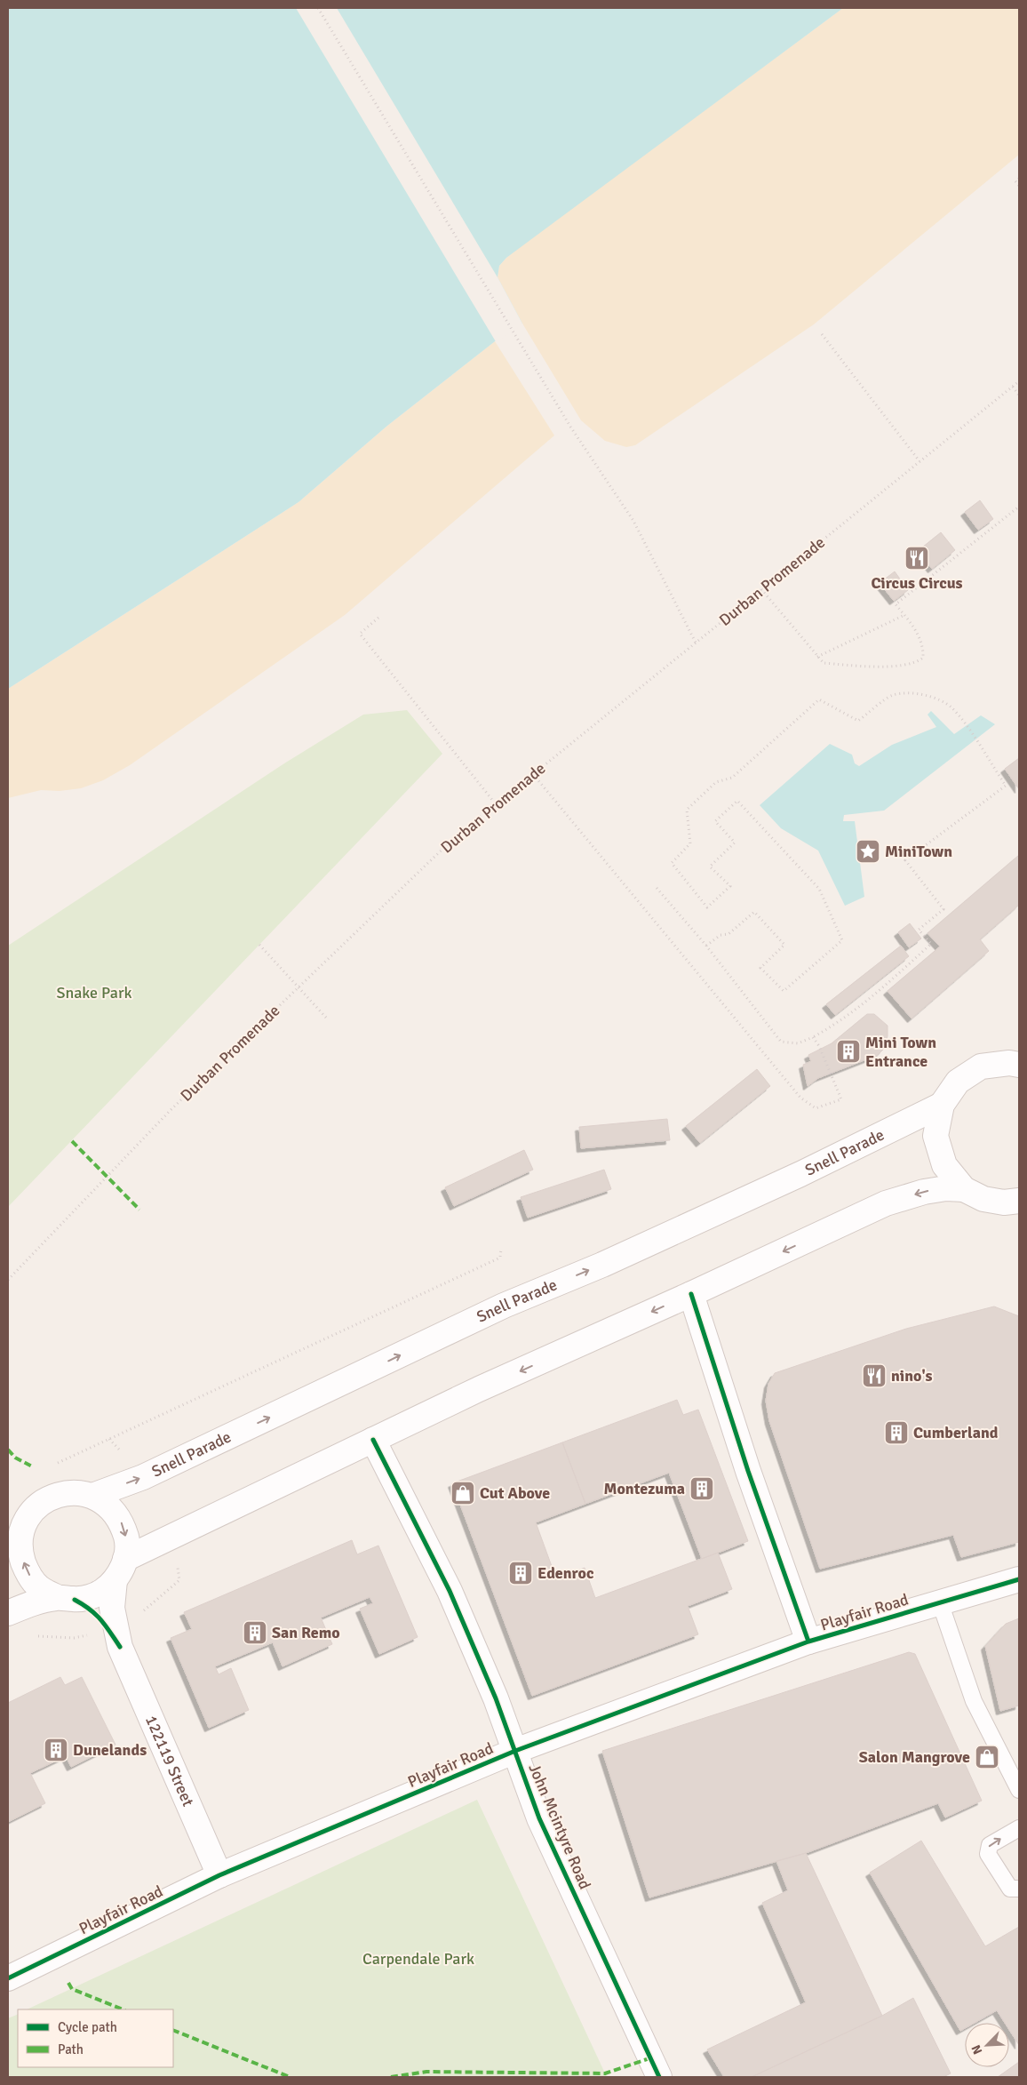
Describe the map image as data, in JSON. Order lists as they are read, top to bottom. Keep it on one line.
{"streets":{"street":["Snell Parade","Playfair Road","122119 Street","John Mcintyre Road"],"path":["Durban Promenade"]},"crossings":[["Snell Parade","122119 Street"],["Playfair Road","122119 Street"],["Playfair Road","John Mcintyre Road"]],"parks":["Snake Park","Carpendale Park"],"places":{"restaurant":["Circus Circus","nino's"],"place":["MiniTown"],"building":["Mini Town Entrance","Cumberland","Montezuma","Edenroc","San Remo","Dunelands"],"shop":["Cut Above","Salon Mangrove"]},"legend":["Cycle path","Path"],"north":"bottom left"}
